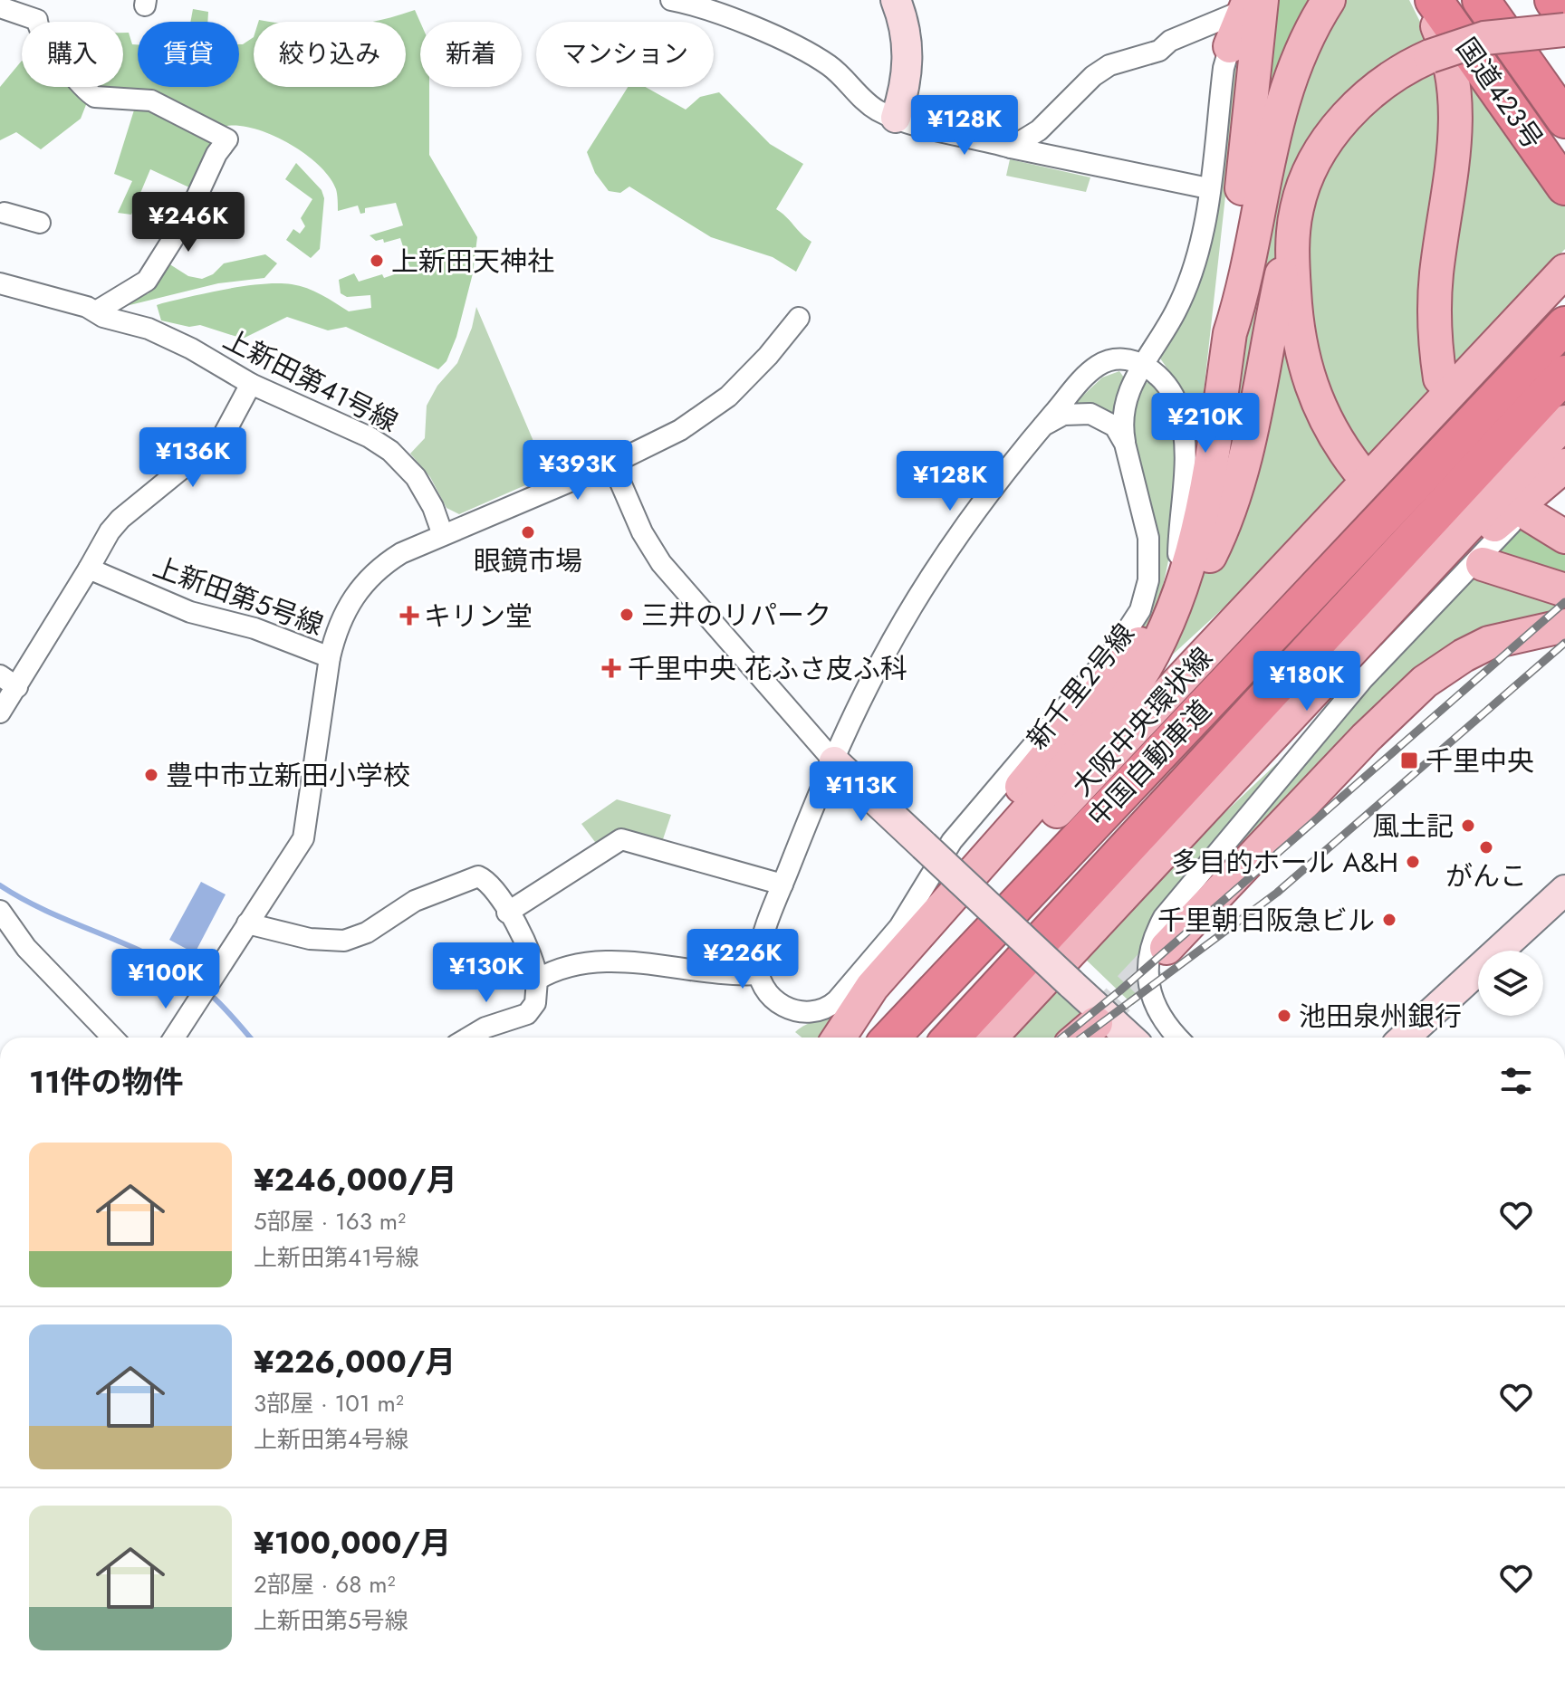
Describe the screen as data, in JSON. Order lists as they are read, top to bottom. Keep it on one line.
{"streets":{"highway":["国道423号","中国自動車道"],"main road":["大阪中央環状線"],"street":["上新田第41号線","上新田第5号線","新千里2号線"]},"places":{"other":["上新田天神社","眼鏡市場","三井のリパーク","豊中市立新田小学校","風土記","がんこ","多目的ホール A&H","千里朝日阪急ビル","池田泉州銀行"],"health":["キリン堂","千里中央 花ふさ皮ふ科"],"transit":["千里中央"]},"page":{"chip":["購入","賃貸","絞り込み","新着","マンション"],"price":["¥128K","¥246K","¥210K","¥136K","¥393K","¥128K","¥180K","¥113K","¥226K","¥130K","¥100K"],"heading":"11件の物件","list":[{"name":"¥246,000/月","note":"5部屋 · 163 m² · 上新田第41号線"},{"name":"¥226,000/月","note":"3部屋 · 101 m² · 上新田第4号線"},{"name":"¥100,000/月","note":"2部屋 · 68 m² · 上新田第5号線"}]}}
